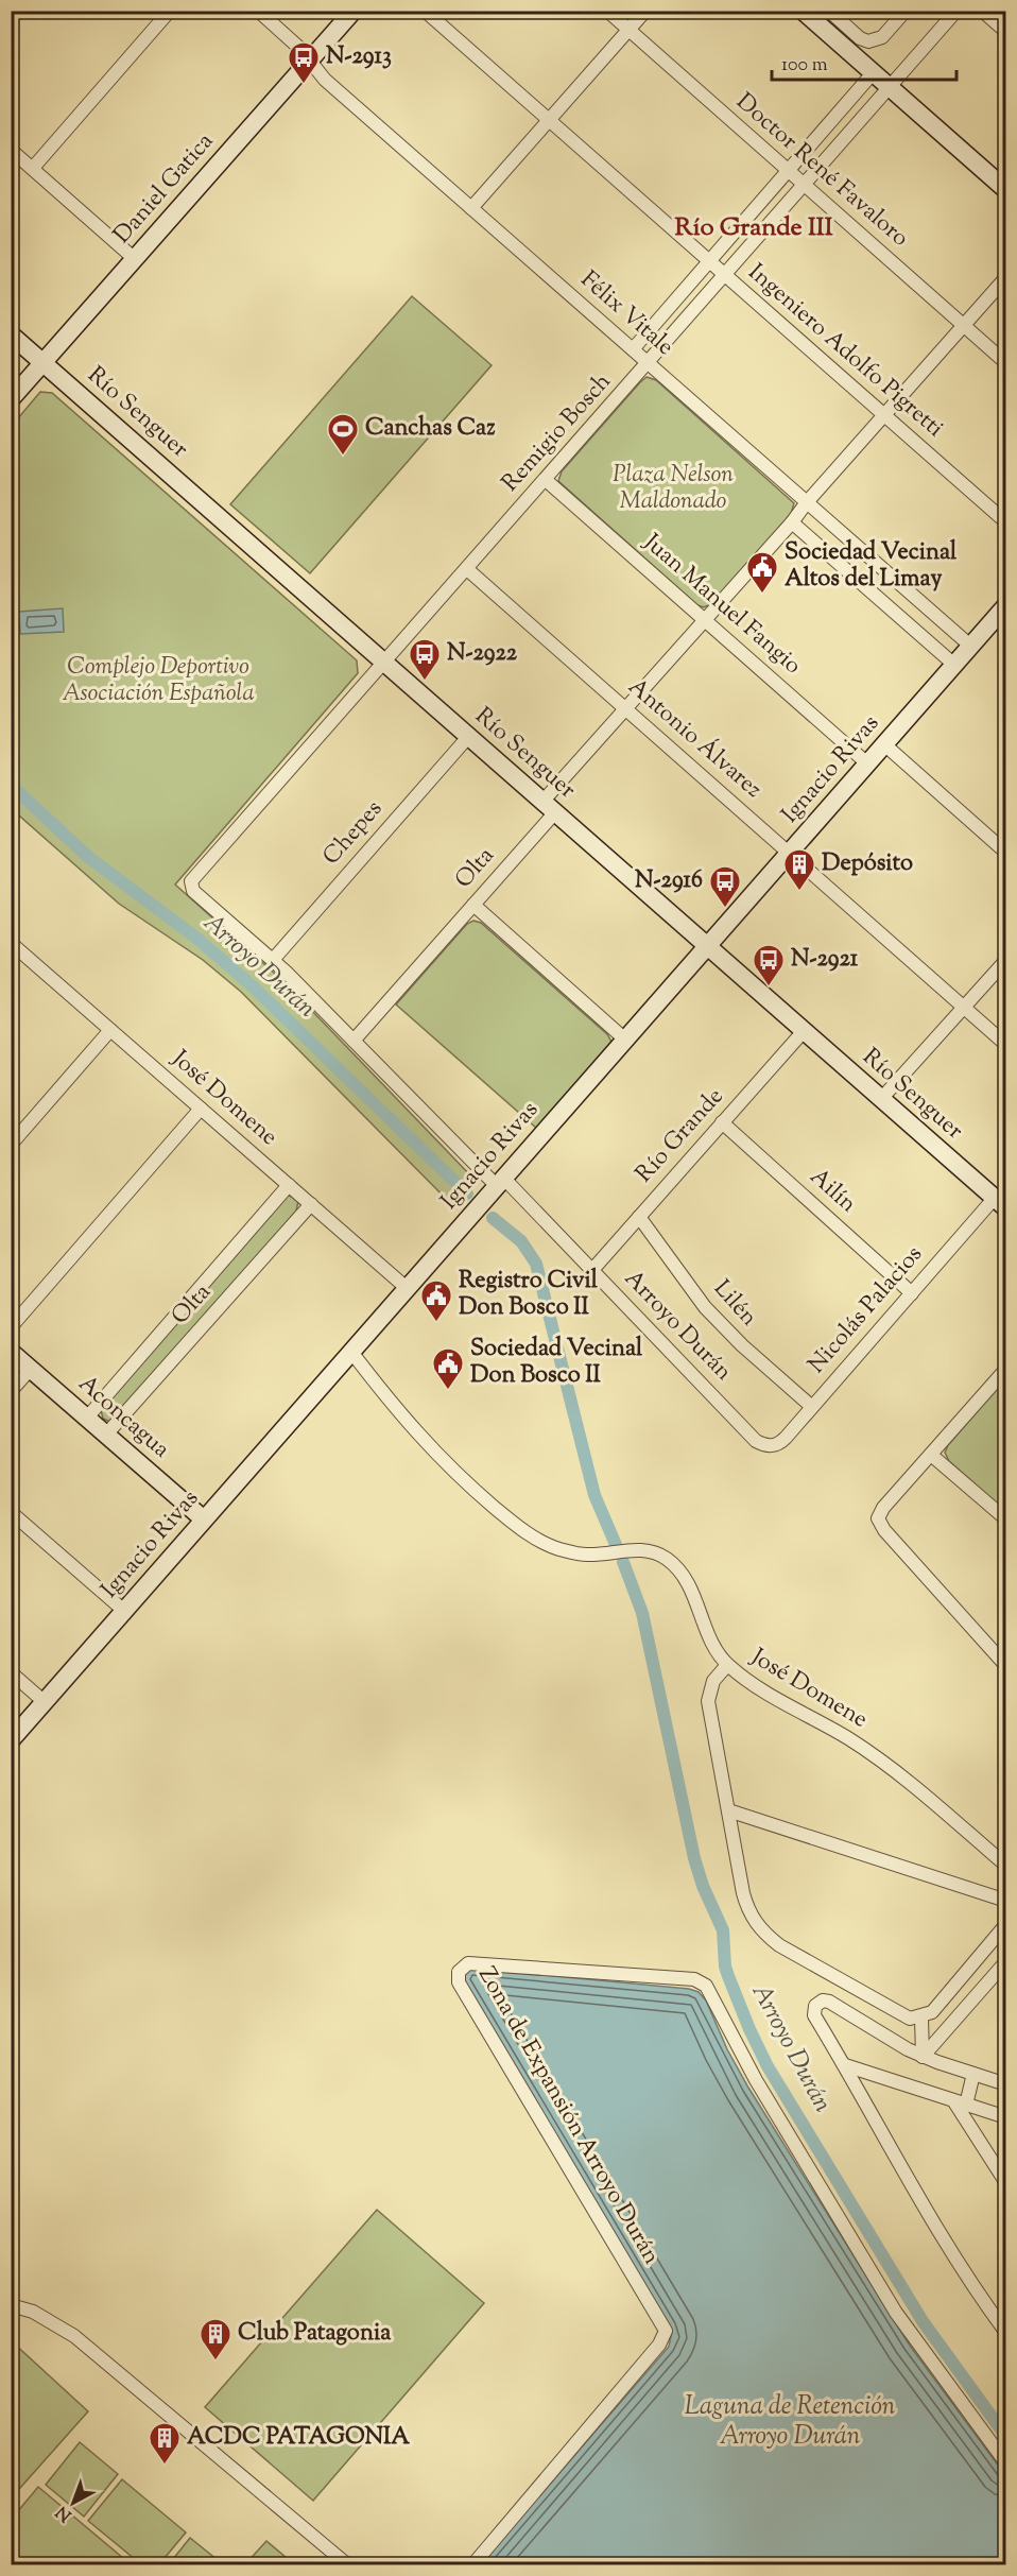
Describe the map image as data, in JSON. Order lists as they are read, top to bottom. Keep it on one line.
{"streets":{"main road":["Daniel Gatica","Río Senguer","Ignacio Rivas","Aconcagua"],"street":["Doctor René Favaloro","Félix Vitale","Ingeniero Adolfo Pigretti","Remigio Bosch","Juan Manuel Fangio","Antonio Álvarez","Chepes","Olta","José Domene","Río Grande","Ailín","Lilén","Nicolás Palacios","Arroyo Durán","Zona de Expansión Arroyo Durán"]},"crossings":[["Doctor René Favaloro","Remigio Bosch"],["Doctor René Favaloro","Olta"],["Daniel Gatica","Félix Vitale"],["Daniel Gatica","Río Senguer"],["Félix Vitale","Remigio Bosch"],["Félix Vitale","Ignacio Rivas"],["Félix Vitale","Olta"],["Ingeniero Adolfo Pigretti","Remigio Bosch"],["Ingeniero Adolfo Pigretti","Olta"],["Río Senguer","Remigio Bosch"],["Río Senguer","Ignacio Rivas"],["Río Senguer","Chepes"],["Río Senguer","Olta"],["Río Senguer","Río Grande"],["Río Senguer","Nicolás Palacios"],["Remigio Bosch","Juan Manuel Fangio"],["Remigio Bosch","Antonio Álvarez"],["Remigio Bosch","Arroyo Durán"],["Juan Manuel Fangio","Ignacio Rivas"],["Juan Manuel Fangio","Olta"],["Antonio Álvarez","Ignacio Rivas"],["Antonio Álvarez","Olta"],["Ignacio Rivas","José Domene"],["Ignacio Rivas","Arroyo Durán"],["Ignacio Rivas","Aconcagua"],["Chepes","Arroyo Durán"],["Olta","José Domene"],["Olta","Arroyo Durán"],["Olta","Aconcagua"],["Río Grande","Ailín"],["Río Grande","Lilén"],["Río Grande","Arroyo Durán"],["Ailín","Nicolás Palacios"],["Lilén","Nicolás Palacios"],["Nicolás Palacios","Arroyo Durán"]],"districts":["Río Grande III"],"water":["Arroyo Durán","Laguna de Retención Arroyo Durán"],"parks":["Plaza Nelson Maldonado","Complejo Deportivo Asociación Española"],"places":{"bus stop":["N-2913","N-2922","N-2916","N-2921"],"sports":["Canchas Caz"],"public building":["Sociedad Vecinal Altos del Limay","Registro Civil Don Bosco II","Sociedad Vecinal Don Bosco II"],"building":["Depósito","Club Patagonia","ACDC PATAGONIA"]},"scale_bar":"100 m","north":"bottom left"}
